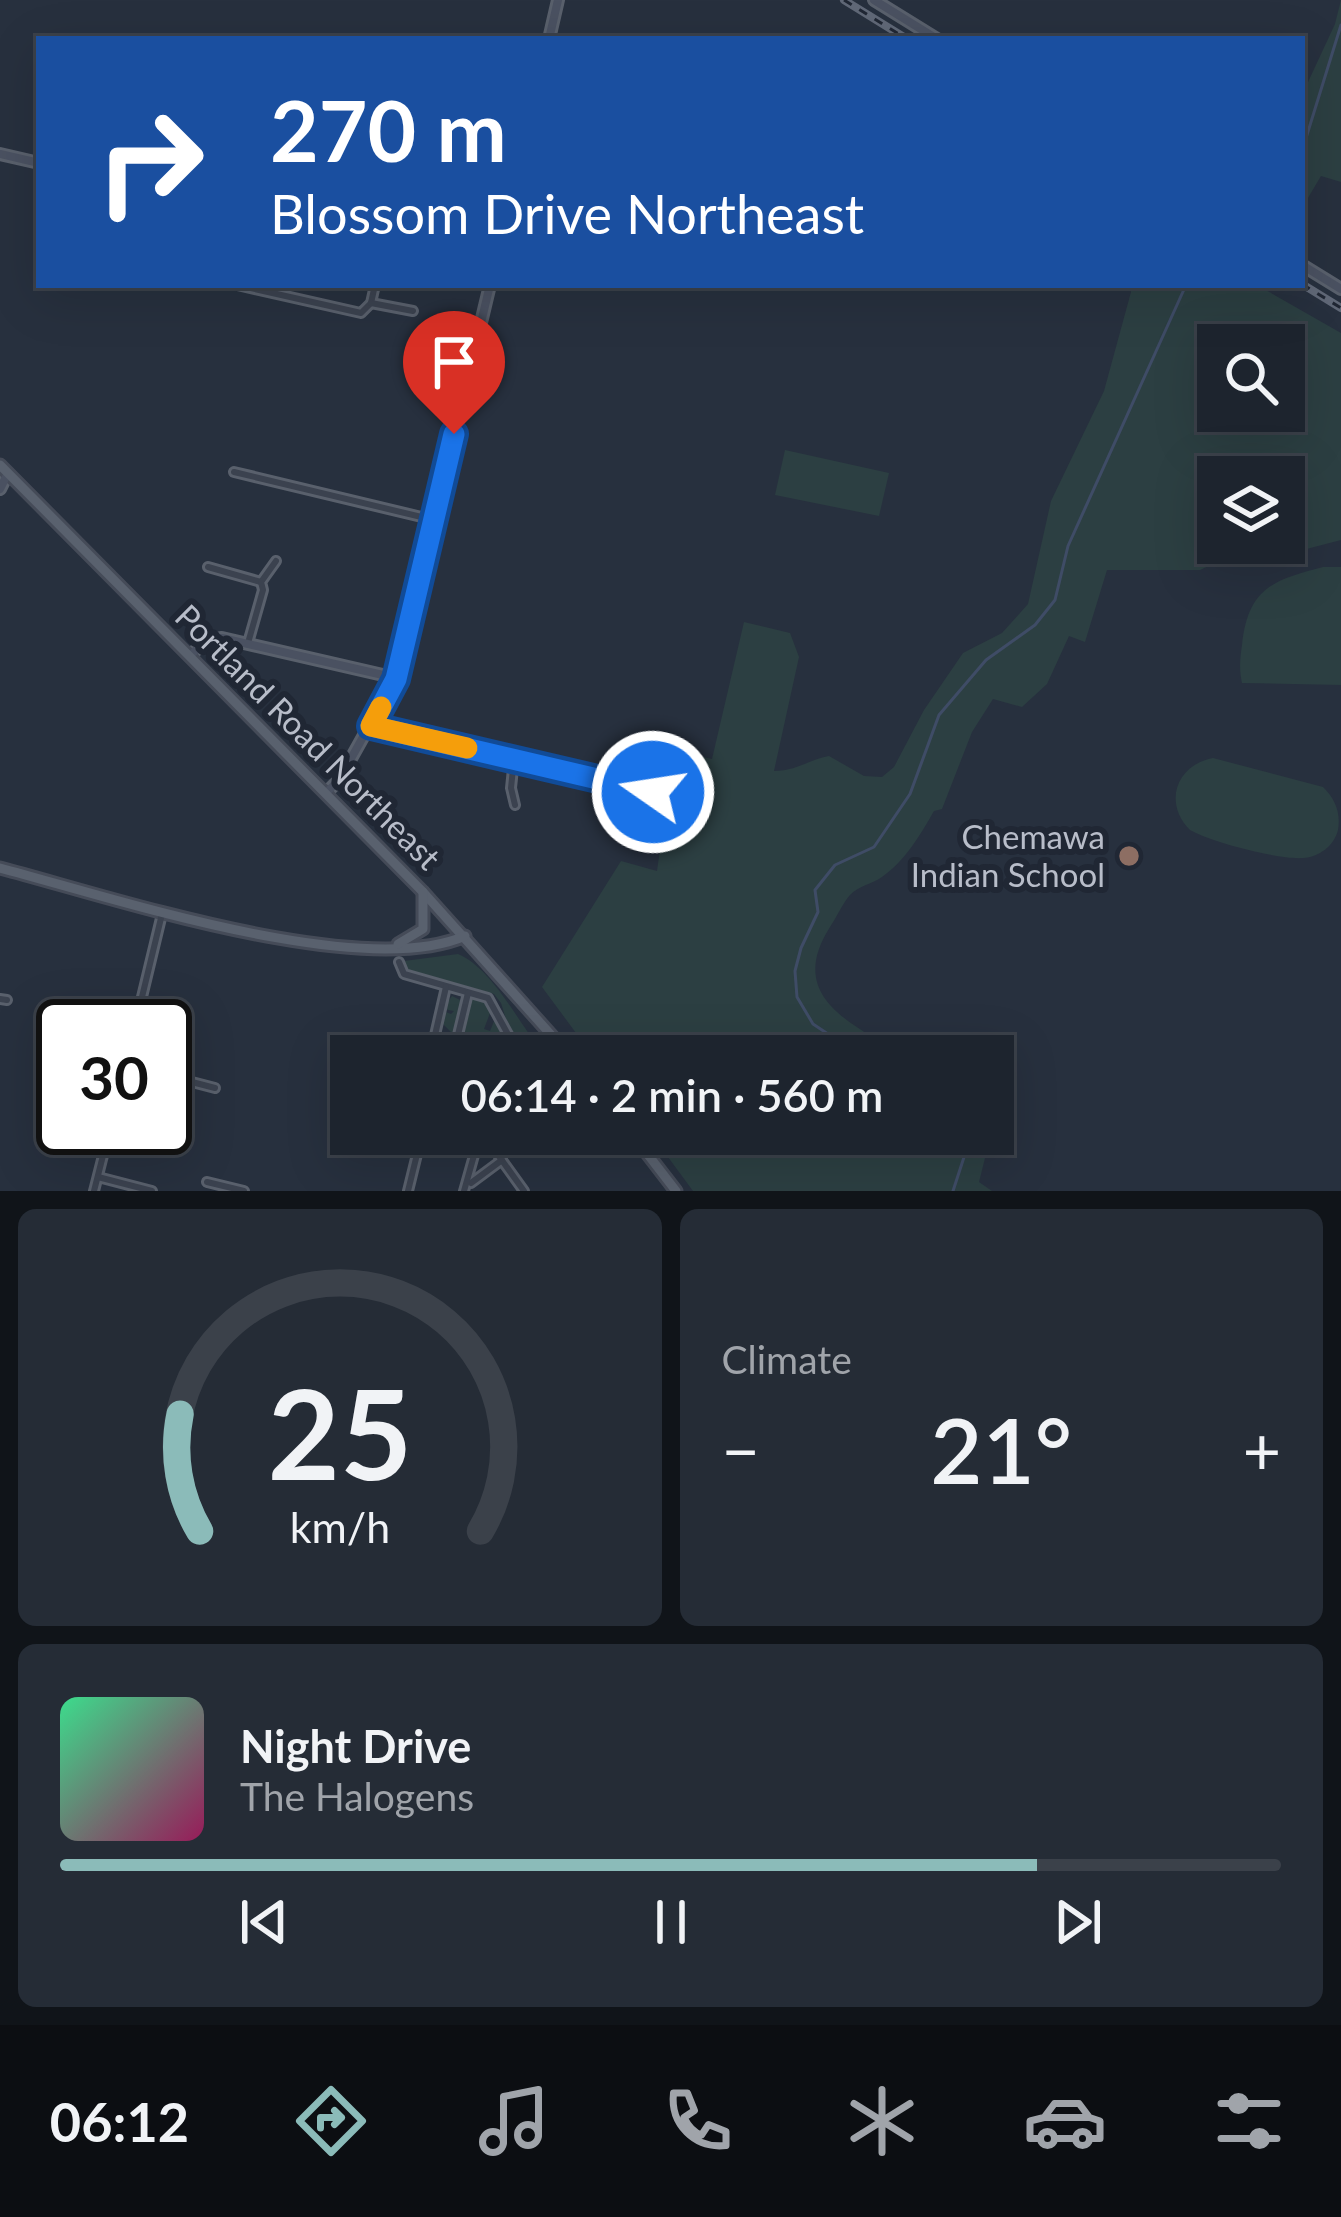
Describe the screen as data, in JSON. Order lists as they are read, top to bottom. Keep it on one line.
{"streets":{"main road":["Portland Road Northeast"]},"places":["Chemawa Indian School"],"page":{"turn":["270 m","Blossom Drive Northeast"],"limit":"30","trip":"06:14 · 2 min · 560 m","tile":"Climate","heat":["−","21°","+"],"song":["Night Drive","The Halogens"],"tabs":"06:12","gauge":["25","km/h"]}}
